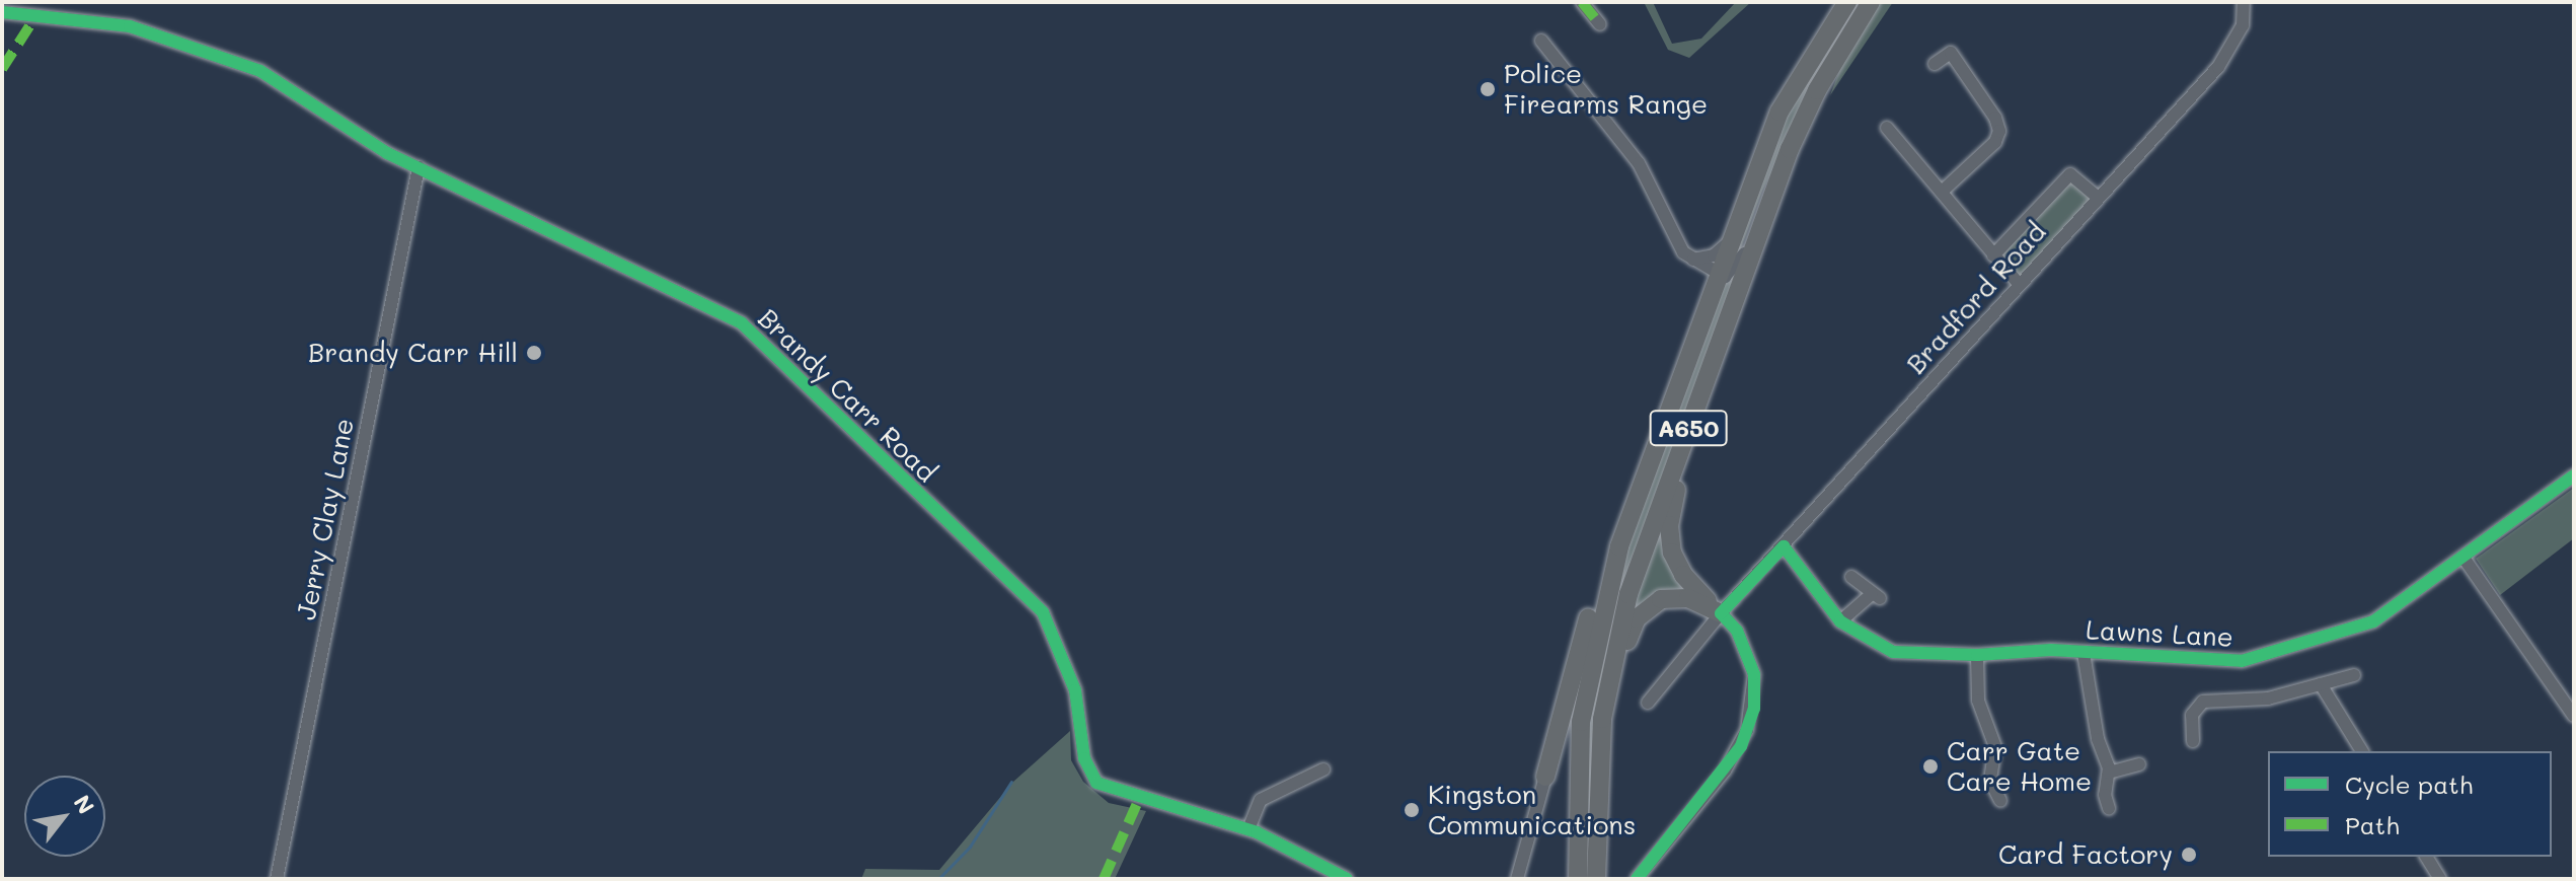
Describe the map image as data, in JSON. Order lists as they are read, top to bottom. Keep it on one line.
{"streets":{"highway":["A650"],"street":["Bradford Road","Brandy Carr Road","Jerry Clay Lane","Lawns Lane"]},"crossings":[["Bradford Road","Lawns Lane"],["Brandy Carr Road","Jerry Clay Lane"]],"places":["Police Firearms Range","Brandy Carr Hill","Carr Gate Care Home","Kingston Communications","Card Factory"],"legend":["Cycle path","Path"],"north":"top right"}
